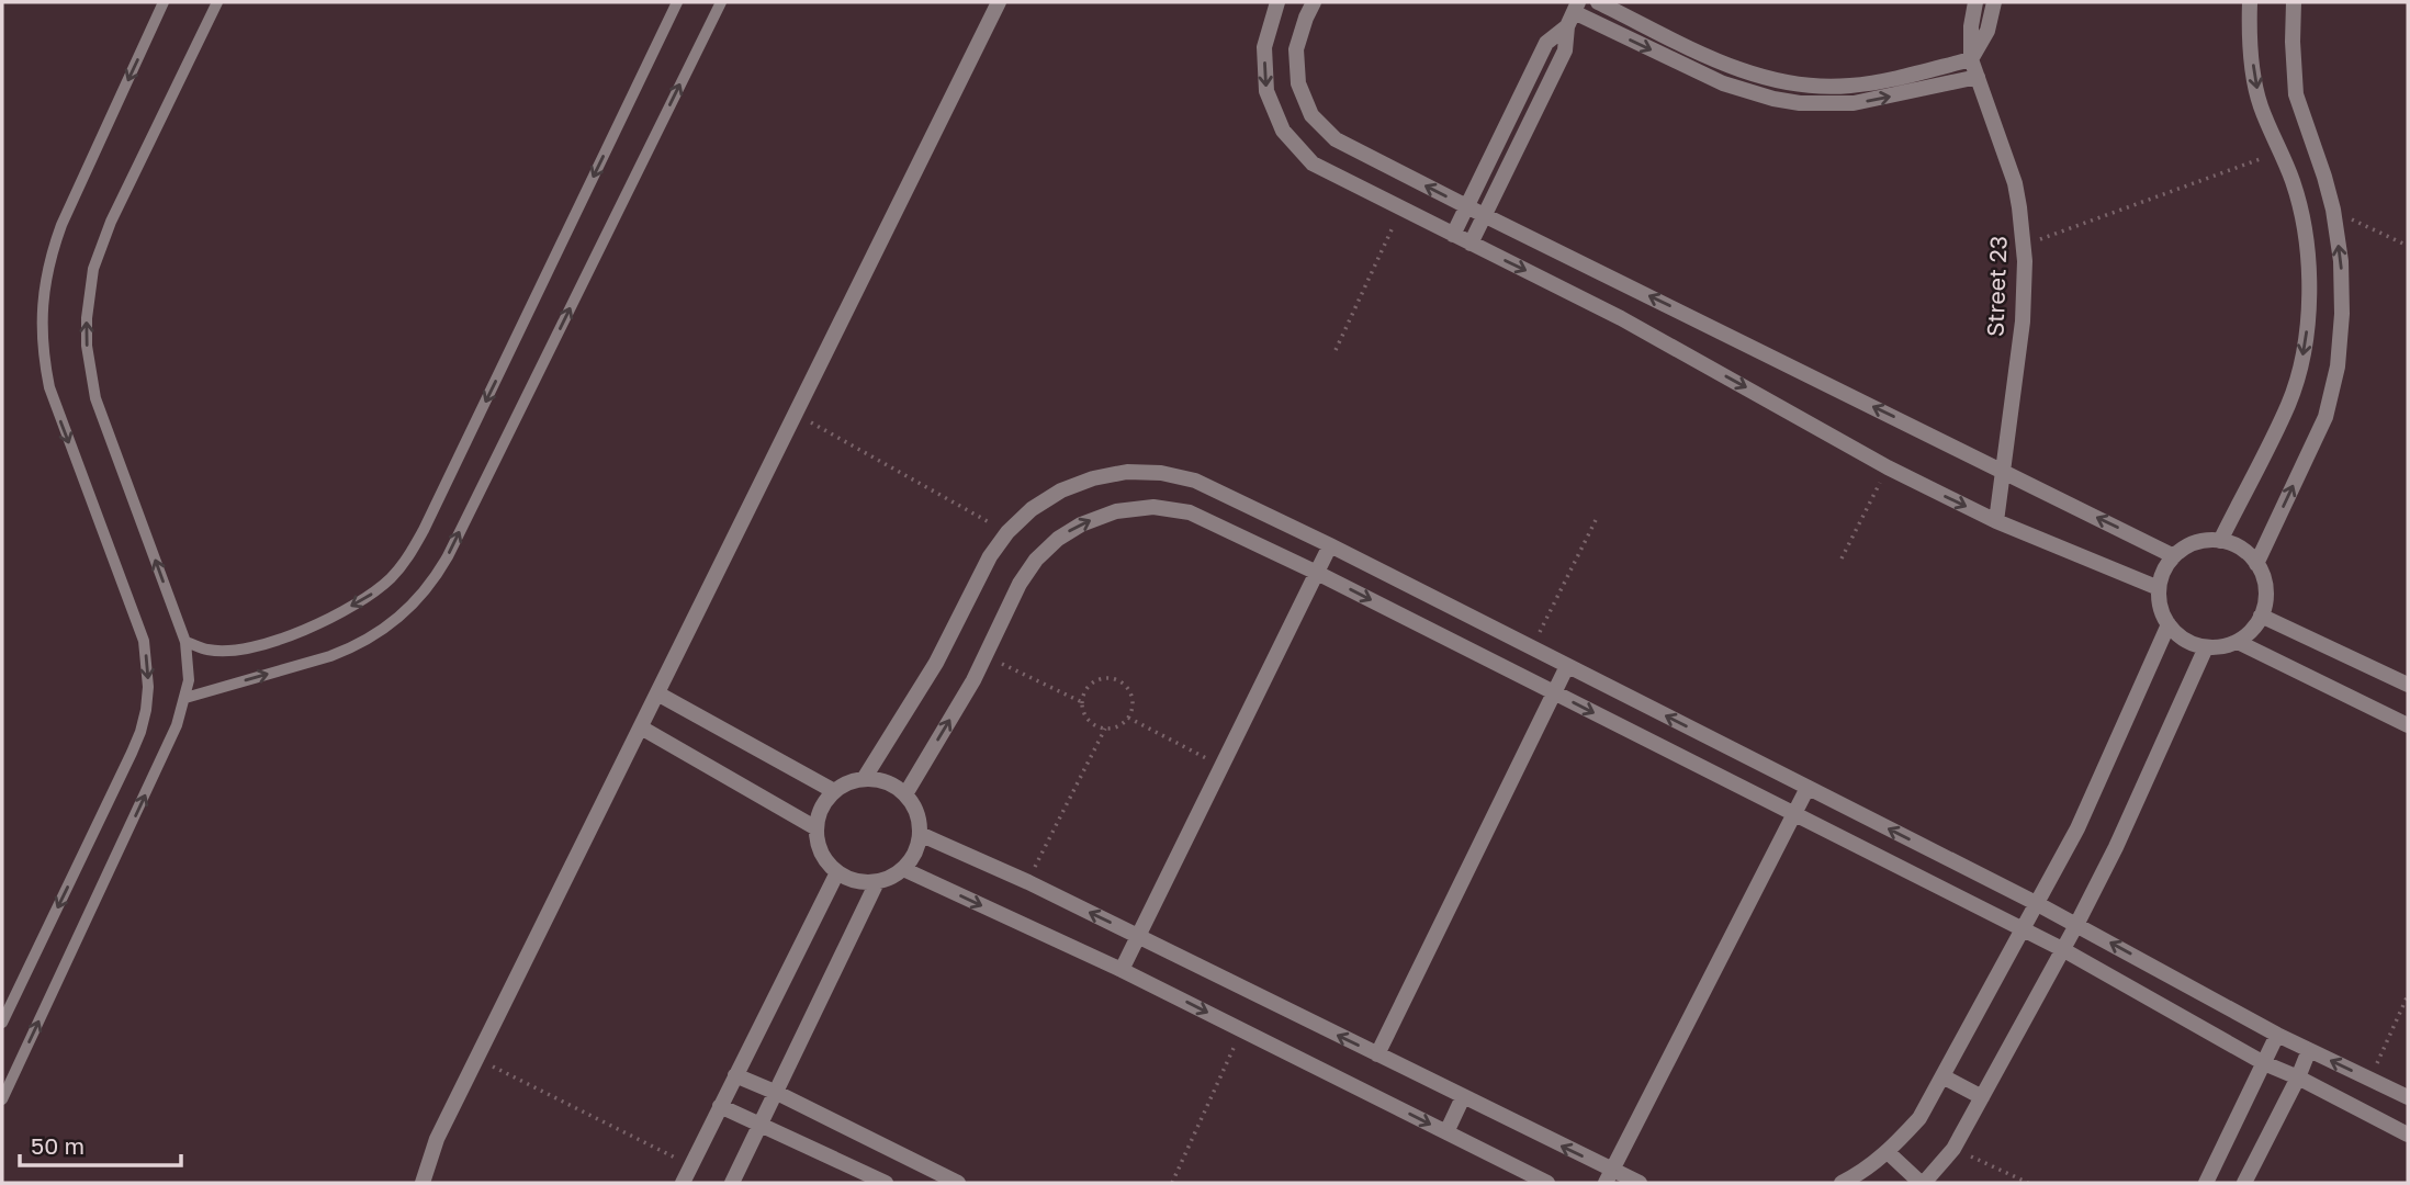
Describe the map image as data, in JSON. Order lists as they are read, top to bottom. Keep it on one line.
{"streets":{"street":["Street 23"]},"scale_bar":"50 m"}
